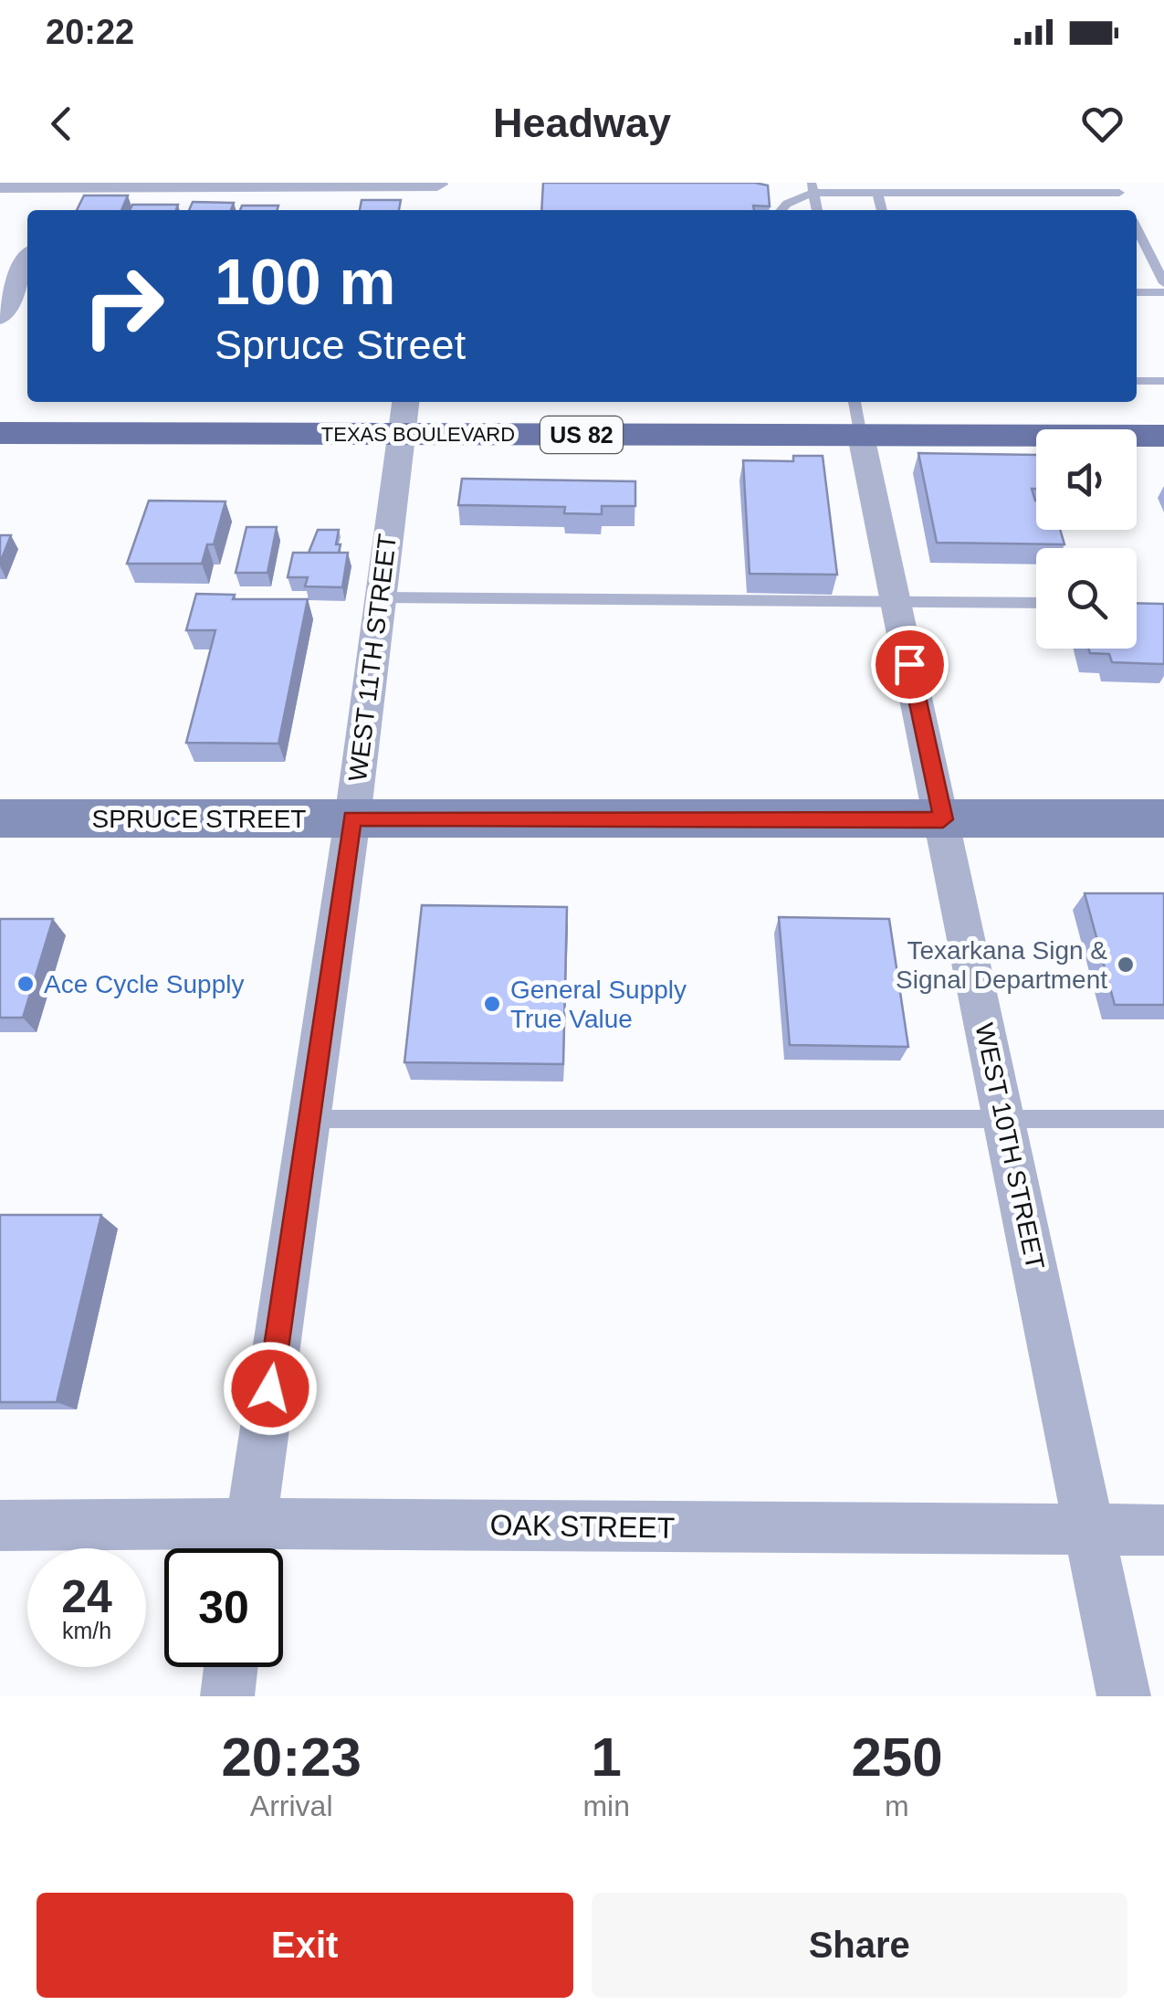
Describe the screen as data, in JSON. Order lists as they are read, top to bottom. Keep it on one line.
{"streets":{"main road":["TEXAS BOULEVARD","US 82"],"street":["WEST 11TH STREET","SPRUCE STREET","WEST 10TH STREET","OAK STREET"]},"crossings":[["TEXAS BOULEVARD","WEST 11TH STREET"],["TEXAS BOULEVARD","WEST 10TH STREET"],["WEST 11TH STREET","SPRUCE STREET"],["WEST 11TH STREET","OAK STREET"],["SPRUCE STREET","WEST 10TH STREET"],["WEST 10TH STREET","OAK STREET"]],"places":["Texarkana Sign & Signal Department","Ace Cycle Supply","General Supply True Value"],"page":{"status":"20:22","header":"Headway","turn":["100 m","Spruce Street"],"speed":"24 km/h","limit":"30","eta":["20:23","Arrival","1","min","250","m"],"buttons":["Exit","Share"]}}
